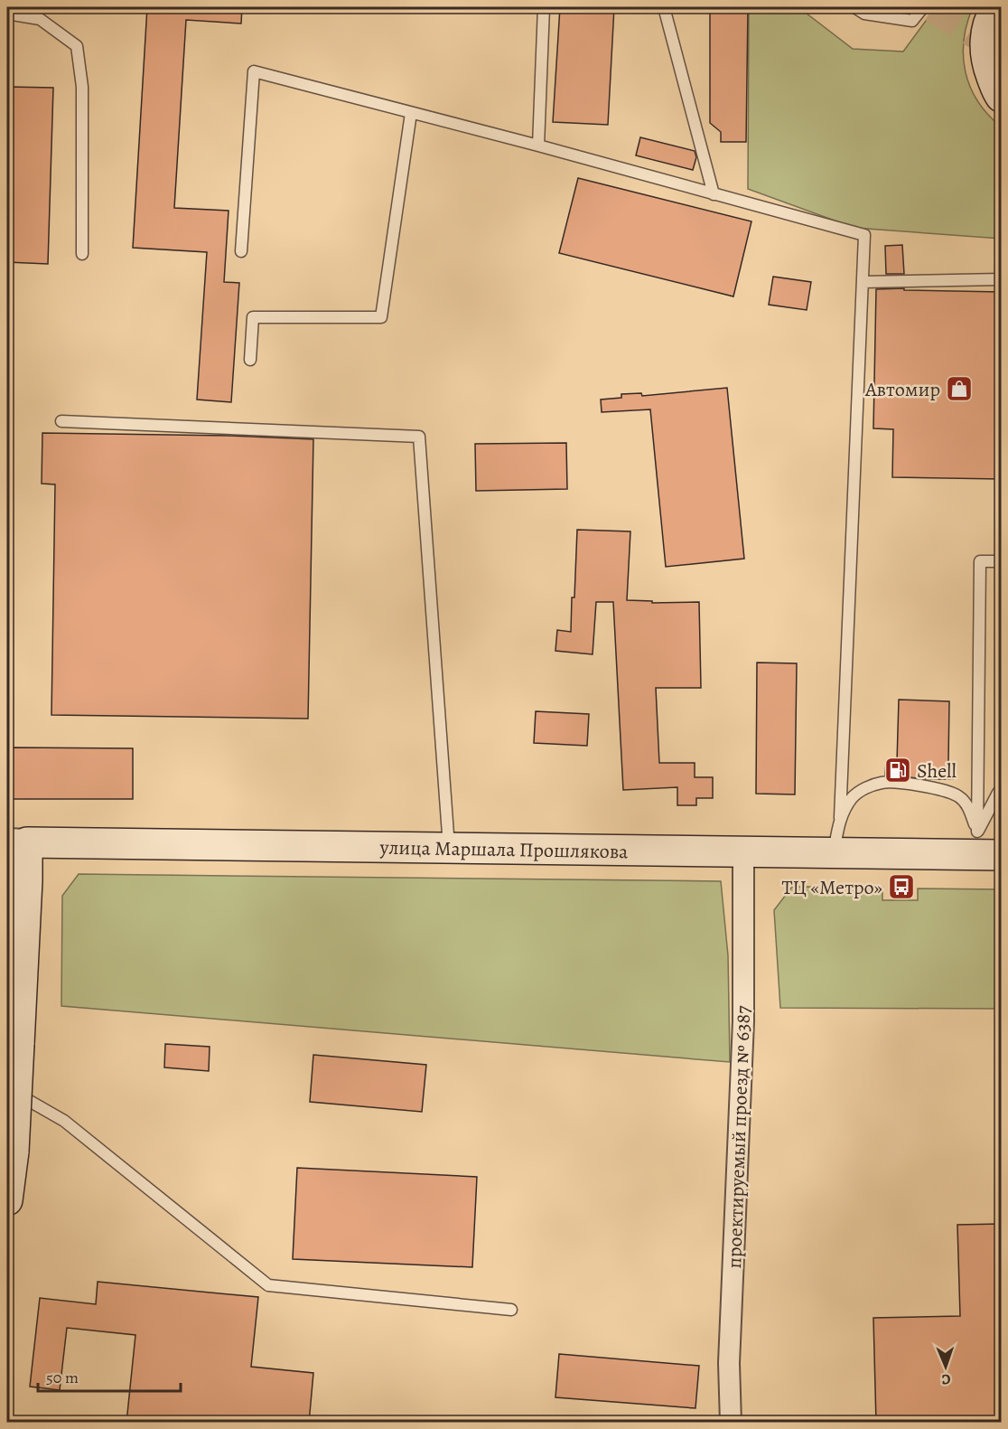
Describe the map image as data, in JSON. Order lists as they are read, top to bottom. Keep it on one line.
{"streets":{"main road":["улица Маршала Прошлякова"],"street":["проектируемый проезд № 6387"]},"crossings":[["улица Маршала Прошлякова","проектируемый проезд № 6387"]],"places":{"shop":["Автомир"],"fuel station":["Shell"],"bus stop":["ТЦ «Метро»"]},"scale_bar":"50 m","north":"bottom"}
